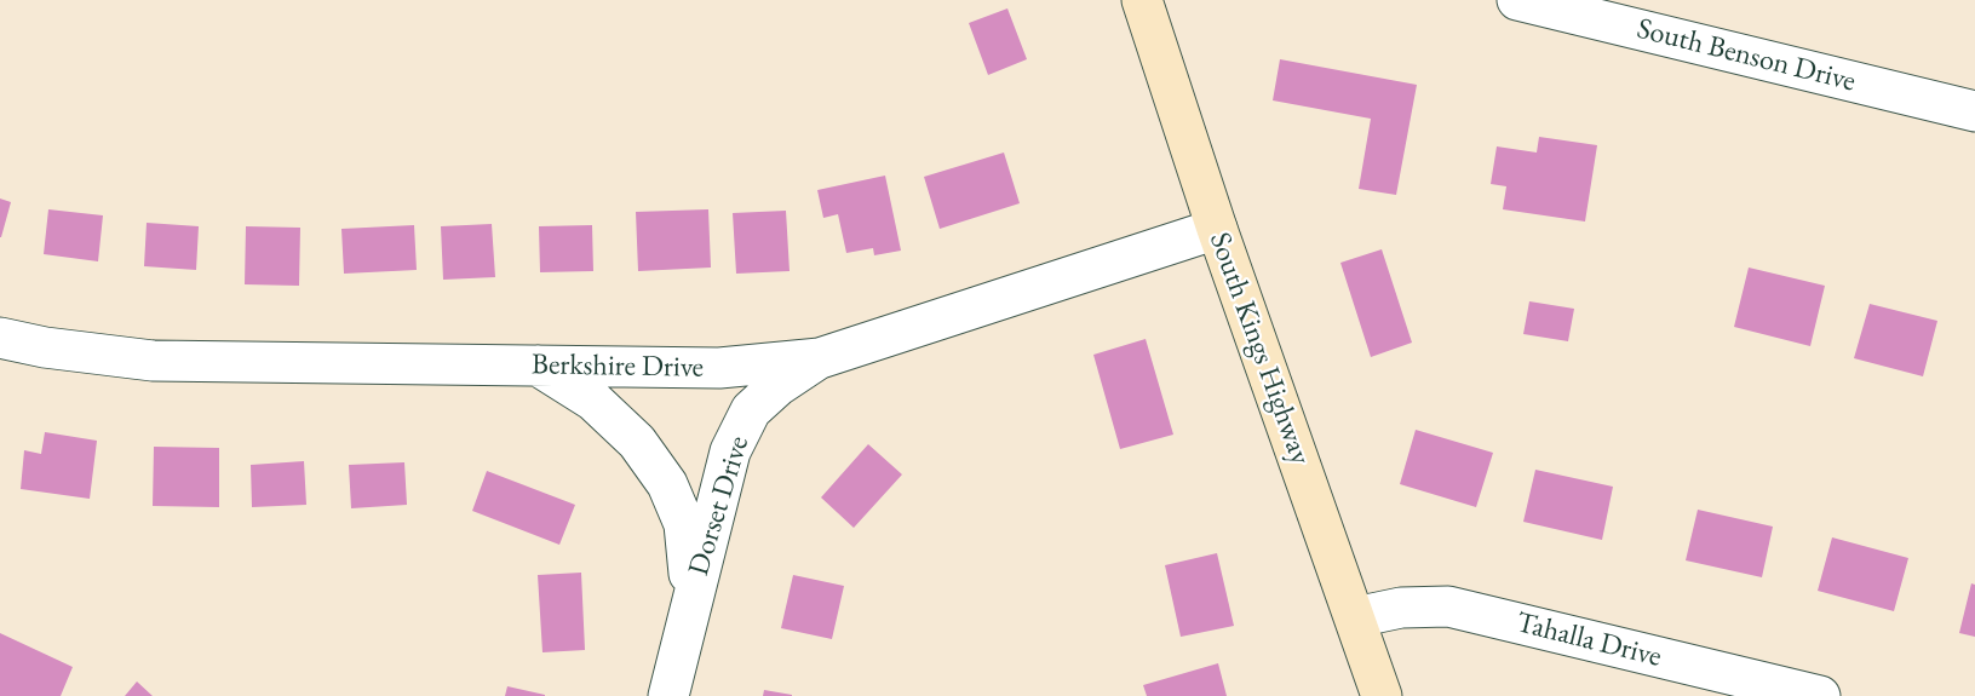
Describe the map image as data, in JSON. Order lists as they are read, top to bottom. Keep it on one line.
{"streets":{"main road":["South Kings Highway"],"street":["South Benson Drive","Berkshire Drive","Dorset Drive","Tahalla Drive"]},"crossings":[["South Kings Highway","Berkshire Drive"],["South Kings Highway","Tahalla Drive"],["Berkshire Drive","Dorset Drive"]]}
